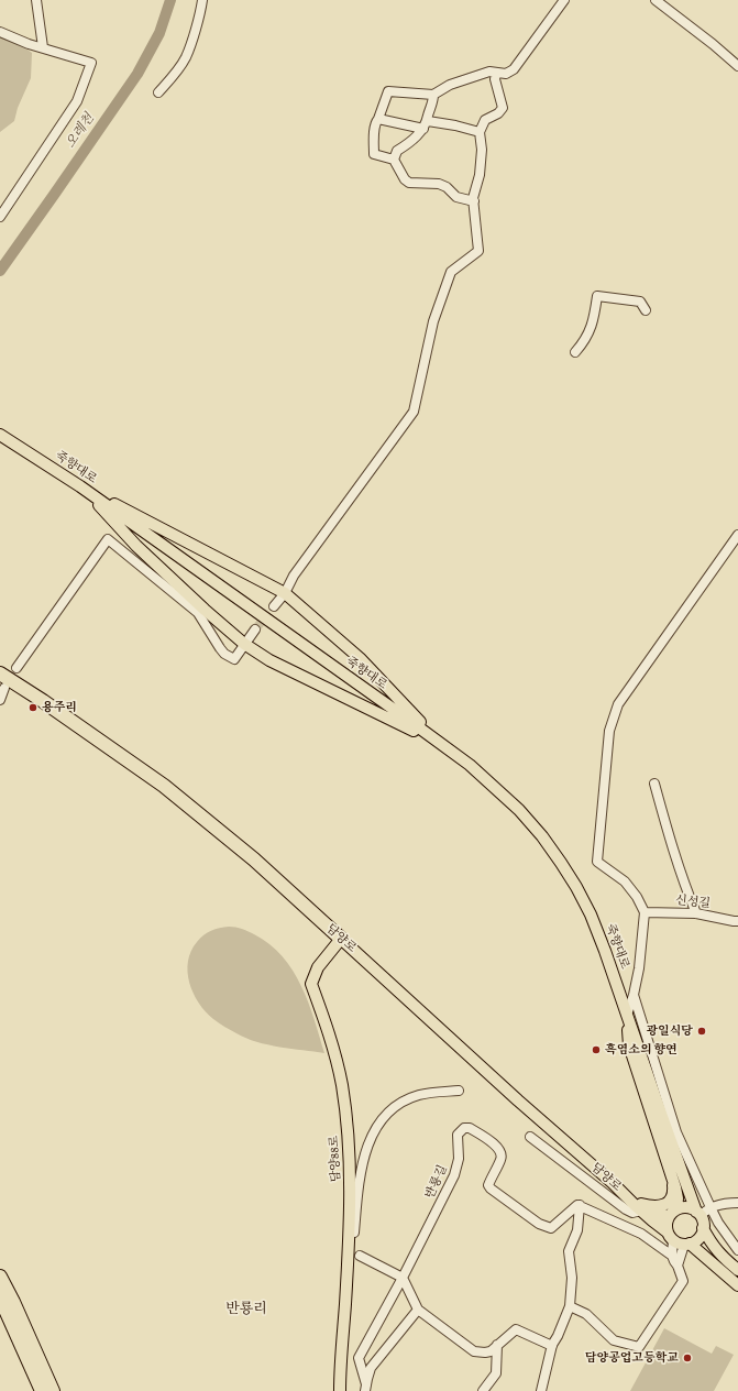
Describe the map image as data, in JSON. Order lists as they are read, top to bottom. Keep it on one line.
{"streets":{"highway":["담양로"],"main road":["죽향대로","담양88로"],"street":["신성길","반룡길"]},"crossings":[["죽향대로","담양로"],["담양로","담양88로"]],"districts":["반룡리"],"water":["오례천"],"places":["용주리","광일식당","흑염소의 향연","담양공업고등학교"]}
